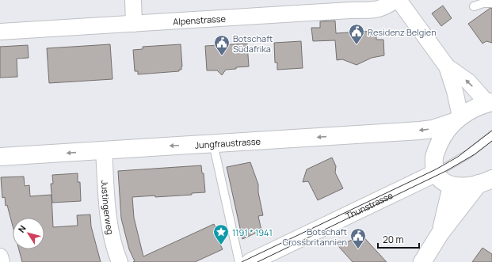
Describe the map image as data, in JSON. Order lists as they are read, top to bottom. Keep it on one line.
{"streets":{"street":["Alpenstrasse","Jungfraustrasse","Thunstrasse","Justingerweg"]},"crossings":[["Jungfraustrasse","Justingerweg"]],"one_way":["Jungfraustrasse"],"places":{"public building":["Residenz Belgien","Botschaft Südafrika","Botschaft Grossbritannien"],"place":["1191 * 1941"]},"scale_bar":"20 m","north":"top left"}
